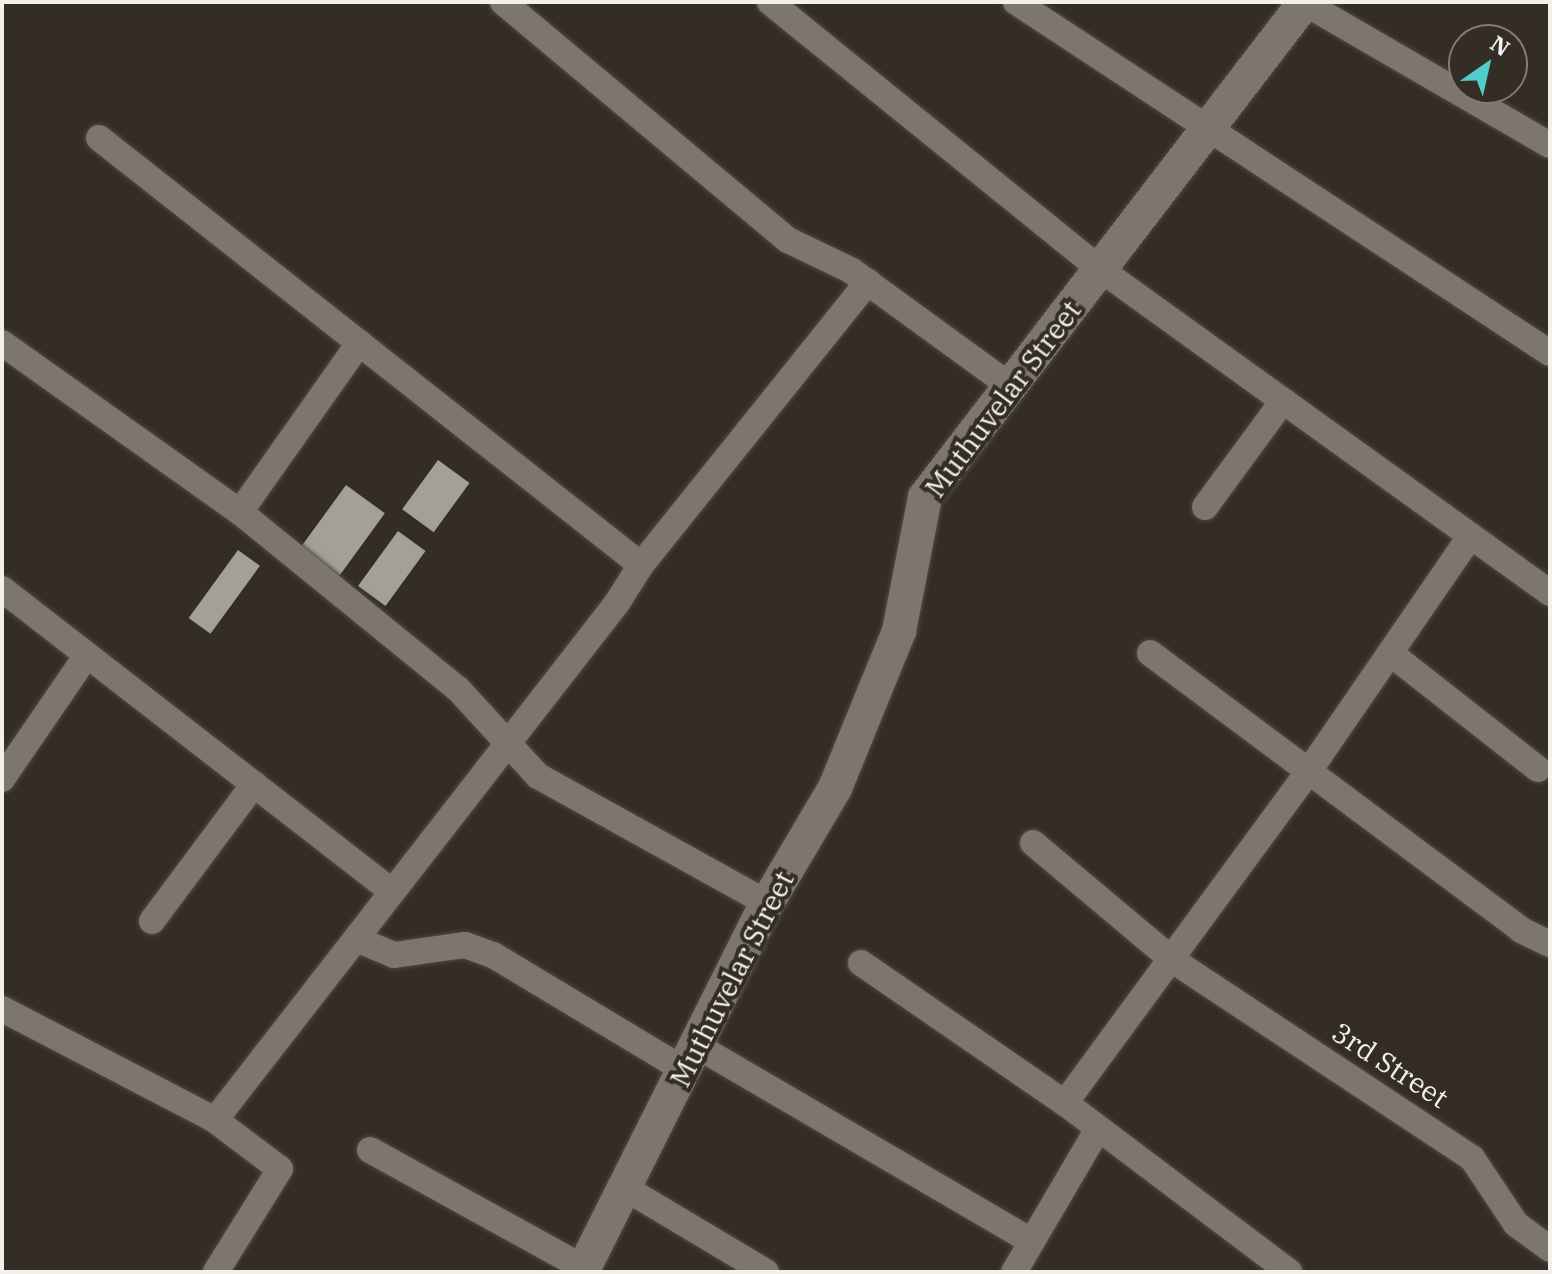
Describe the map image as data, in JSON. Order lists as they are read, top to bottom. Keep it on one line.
{"streets":{"street":["Muthuvelar Street","3rd Street"]},"north":"top right"}
